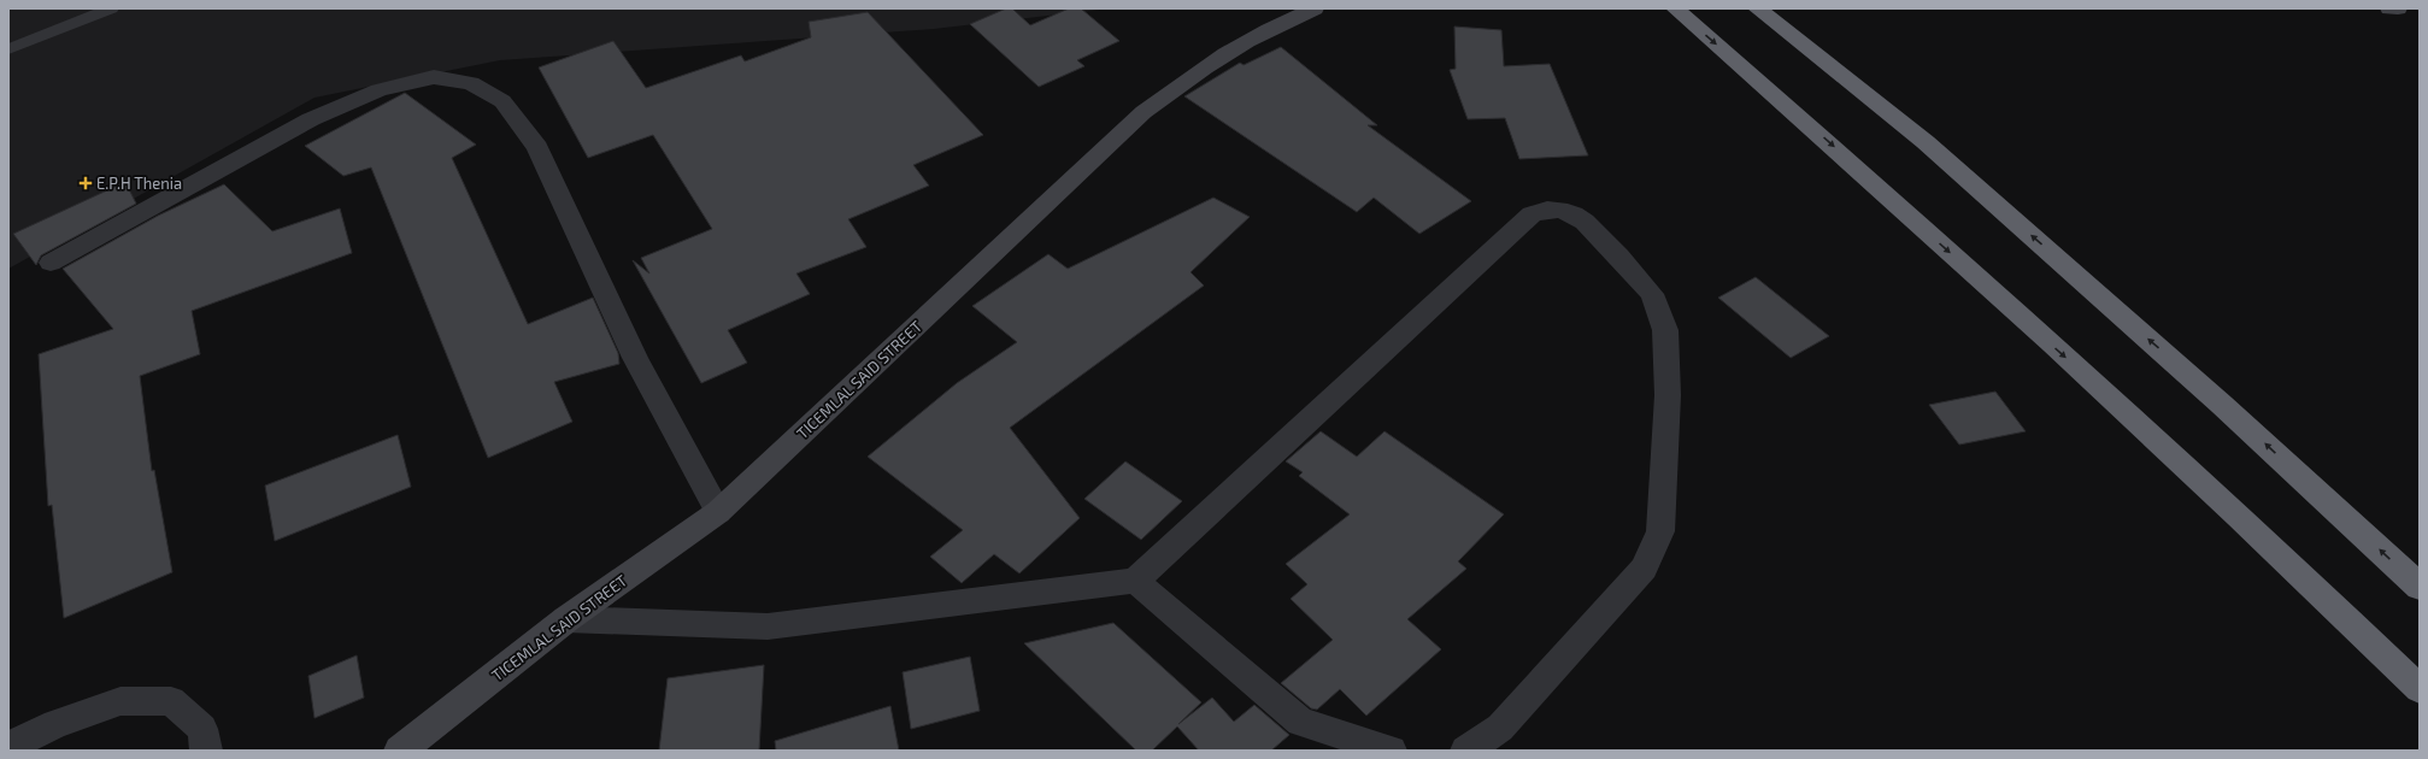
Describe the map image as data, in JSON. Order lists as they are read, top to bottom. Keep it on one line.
{"streets":{"main road":["TICEMLAL SAID STREET"]},"places":{"health":["E.P.H Thenia"]}}
